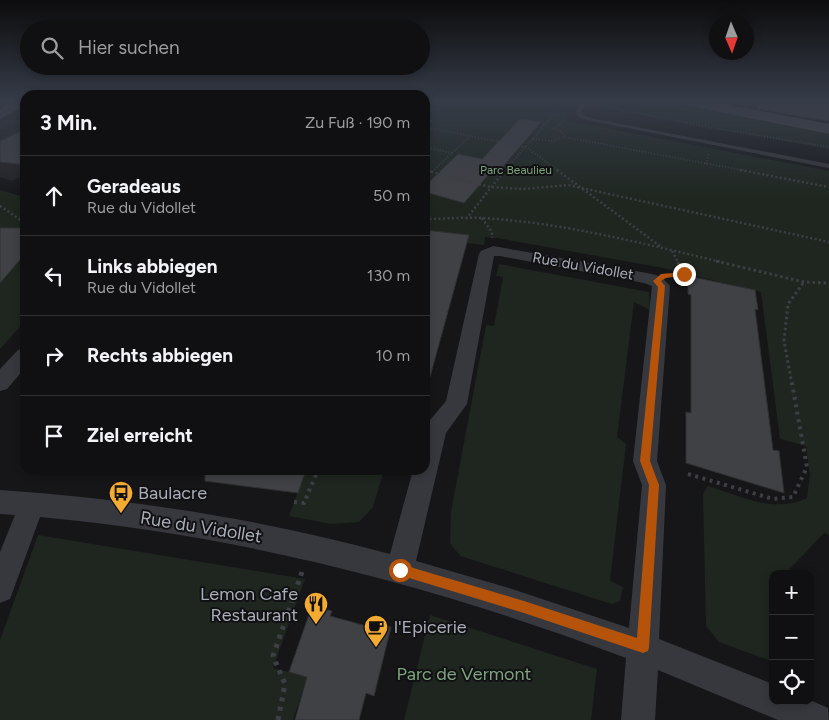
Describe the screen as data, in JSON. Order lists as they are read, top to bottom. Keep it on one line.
{"streets":{"street":["Rue du Vidollet"]},"parks":["Parc Beaulieu","Parc de Vermont"],"places":{"bus stop":["Baulacre"],"restaurant":["Lemon Cafe Restaurant"],"cafe":["l'Epicerie"]},"north":"bottom","page":{"search":"Hier suchen","heading":["3 Min.","Zu Fuß · 190 m"],"list":[["Geradeaus","Rue du Vidollet","50 m"],["Links abbiegen","Rue du Vidollet","130 m"],["Rechts abbiegen","10 m"],"Ziel erreicht"],"map_buttons":["+","−"]}}
